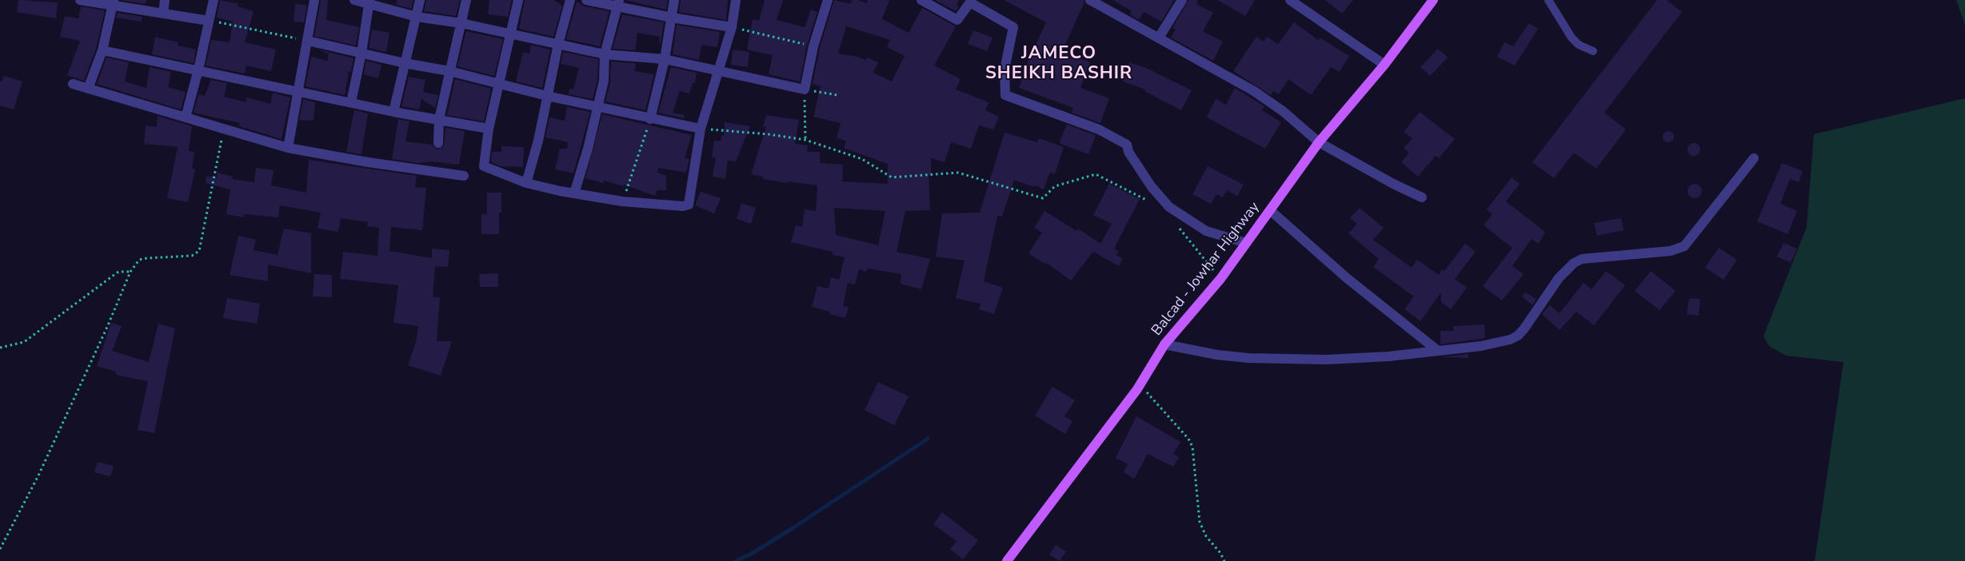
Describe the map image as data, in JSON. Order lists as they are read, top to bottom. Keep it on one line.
{"streets":{"main road":["Balcad - Jowhar Highway"]},"districts":["JAMECO SHEIKH BASHIR"]}
